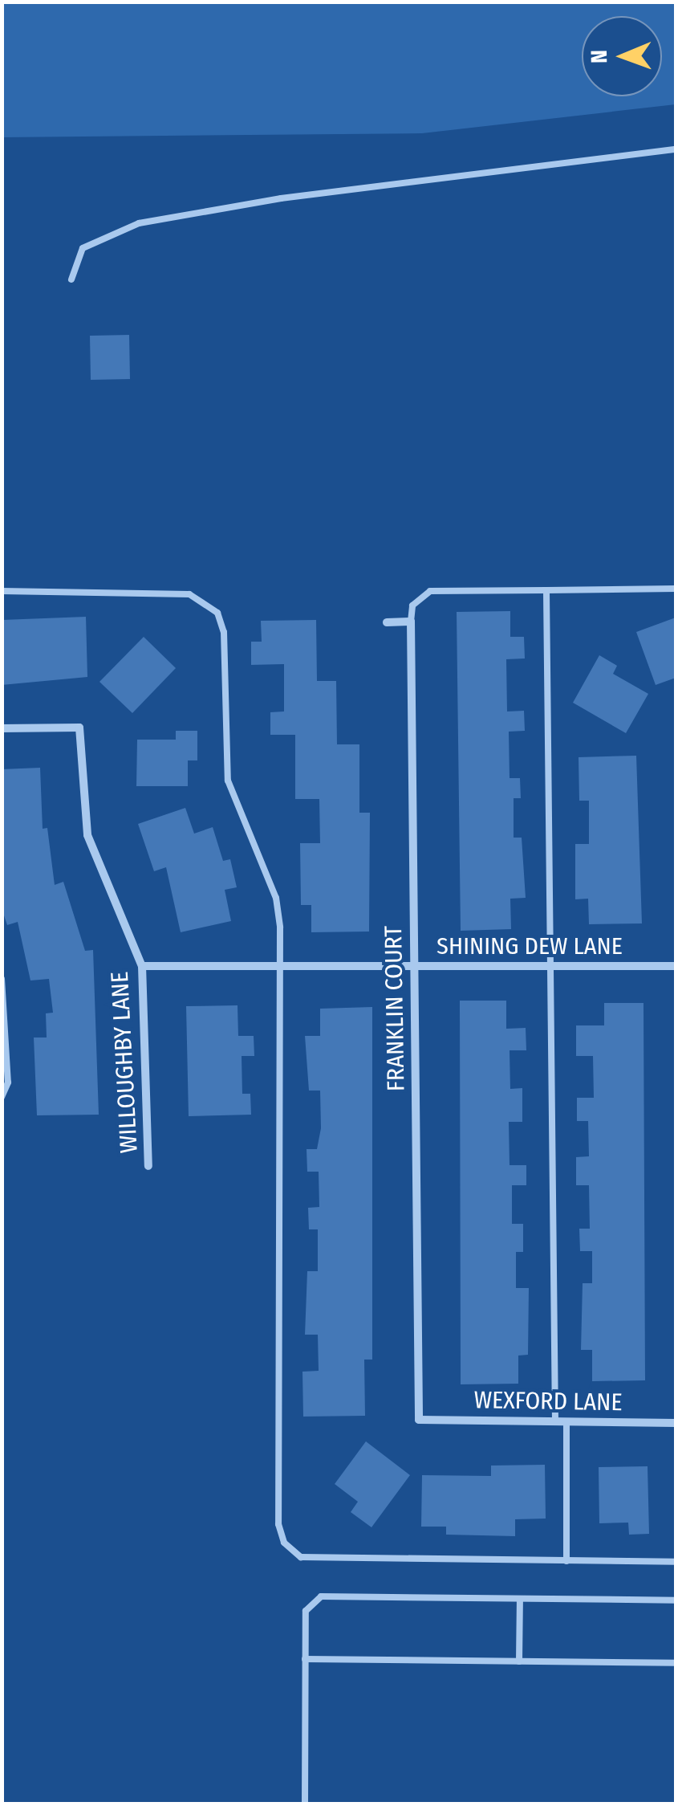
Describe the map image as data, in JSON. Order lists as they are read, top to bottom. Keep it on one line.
{"streets":{"street":["SHINING DEW LANE","FRANKLIN COURT","WILLOUGHBY LANE","WEXFORD LANE"]},"crossings":[["SHINING DEW LANE","FRANKLIN COURT"],["SHINING DEW LANE","WILLOUGHBY LANE"],["FRANKLIN COURT","WEXFORD LANE"]],"north":"left"}
